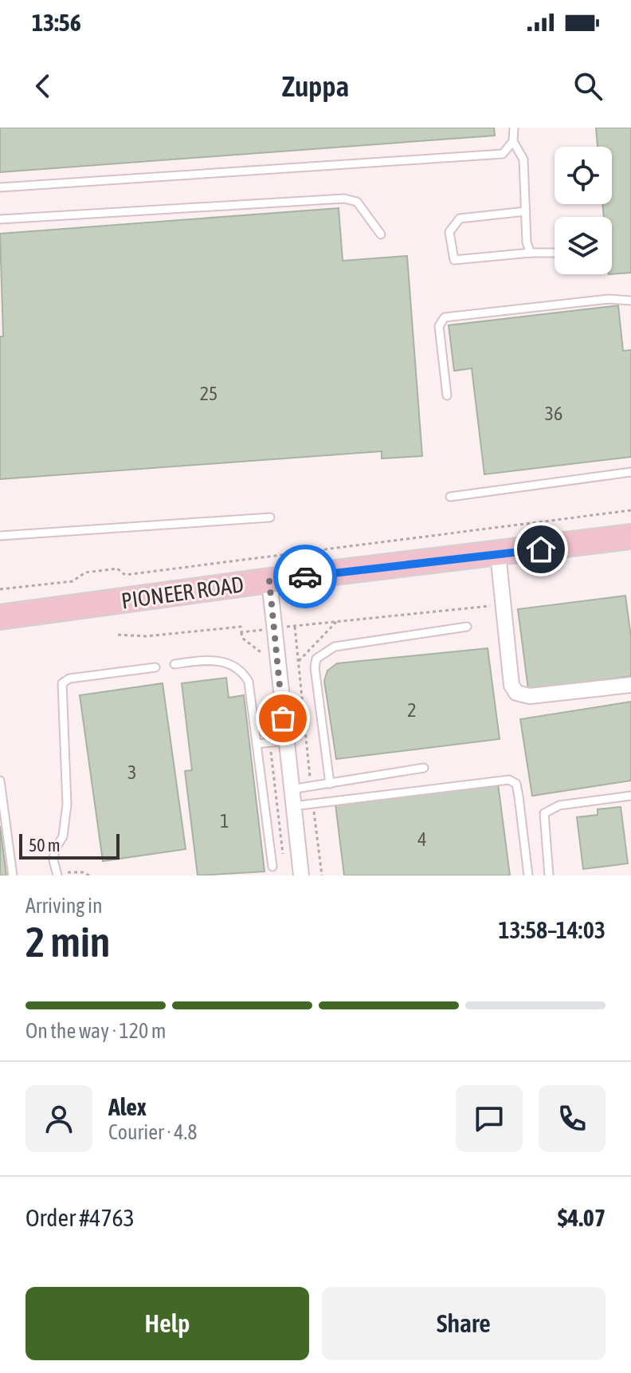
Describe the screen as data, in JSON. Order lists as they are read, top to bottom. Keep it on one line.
{"streets":{"main road":["PIONEER ROAD"]},"house_numbers":["25","36","2","3","1","4"],"scale_bar":"50 m","page":{"status":"13:56","header":"Zuppa","scale":"50 m","heading":["2 min","Arriving in","13:58–14:03"],"panel":["Alex","Courier · 4.8","Order #4763","$4.07"],"bar":"On the way · 120 m","buttons":["Help","Share"]}}
